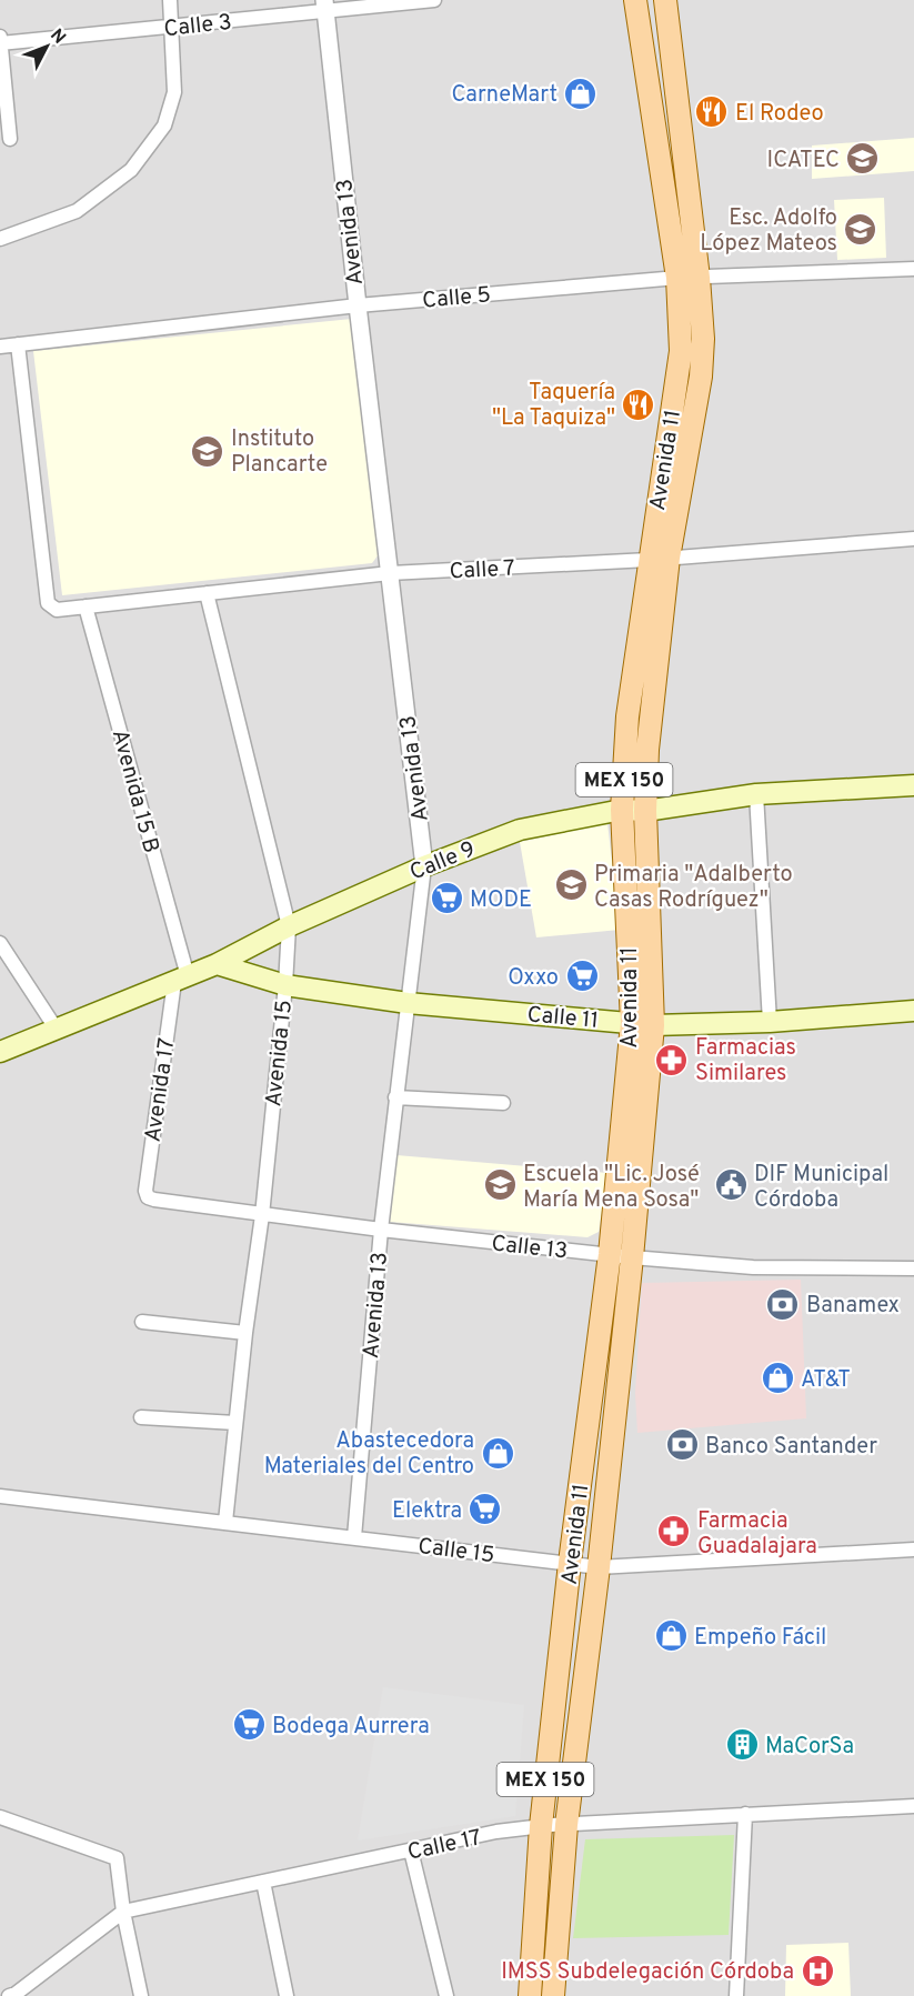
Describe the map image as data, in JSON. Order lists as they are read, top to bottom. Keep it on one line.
{"streets":{"main road":["Avenida 11","MEX 150","Calle 9","Calle 11"],"street":["Calle 3","Avenida 13","Calle 5","Calle 7","Avenida 15 B","Avenida 15","Avenida 17","Calle 13","Calle 15","Calle 17"]},"crossings":[["Calle 3","Avenida 13"],["Avenida 13","Calle 5"],["Avenida 13","Calle 7"],["Avenida 13","Calle 9"],["Avenida 13","Calle 11"],["Avenida 13","Calle 13"],["Avenida 13","Calle 15"],["Calle 5","Avenida 11"],["Calle 5","Calle 7"],["Avenida 11","Calle 7"],["Avenida 11","Calle 9"],["Avenida 11","Calle 11"],["Avenida 11","Calle 13"],["Avenida 11","Calle 15"],["Avenida 11","Calle 17"],["Calle 7","Avenida 15 B"],["Calle 7","Avenida 15"],["Avenida 15 B","Calle 9"],["Avenida 15 B","Avenida 17"],["Calle 9","Calle 11"],["Calle 9","Avenida 15"],["Calle 9","Avenida 17"],["Calle 11","Avenida 15"],["Avenida 15","Calle 13"],["Avenida 15","Calle 15"],["Avenida 17","Calle 13"]],"places":{"shop":["CarneMart","AT&T","Abastecedora Materiales del Centro","Empeño Fácil"],"restaurant":["El Rodeo","Taquería \"La Taquiza\""],"school or university":["ICATEC","Esc. Adolfo López Mateos","Instituto Plancarte","Primaria \"Adalberto Casas Rodríguez\"","Escuela \"Lic. José María Mena Sosa\""],"supermarket":["MODE","Oxxo","Elektra","Bodega Aurrera"],"pharmacy":["Farmacias Similares","Farmacia Guadalajara"],"public building":["DIF Municipal Córdoba"],"bank":["Banamex","Banco Santander"],"building":["MaCorSa"],"hospital":["IMSS Subdelegación Córdoba"]},"north":"top right"}
